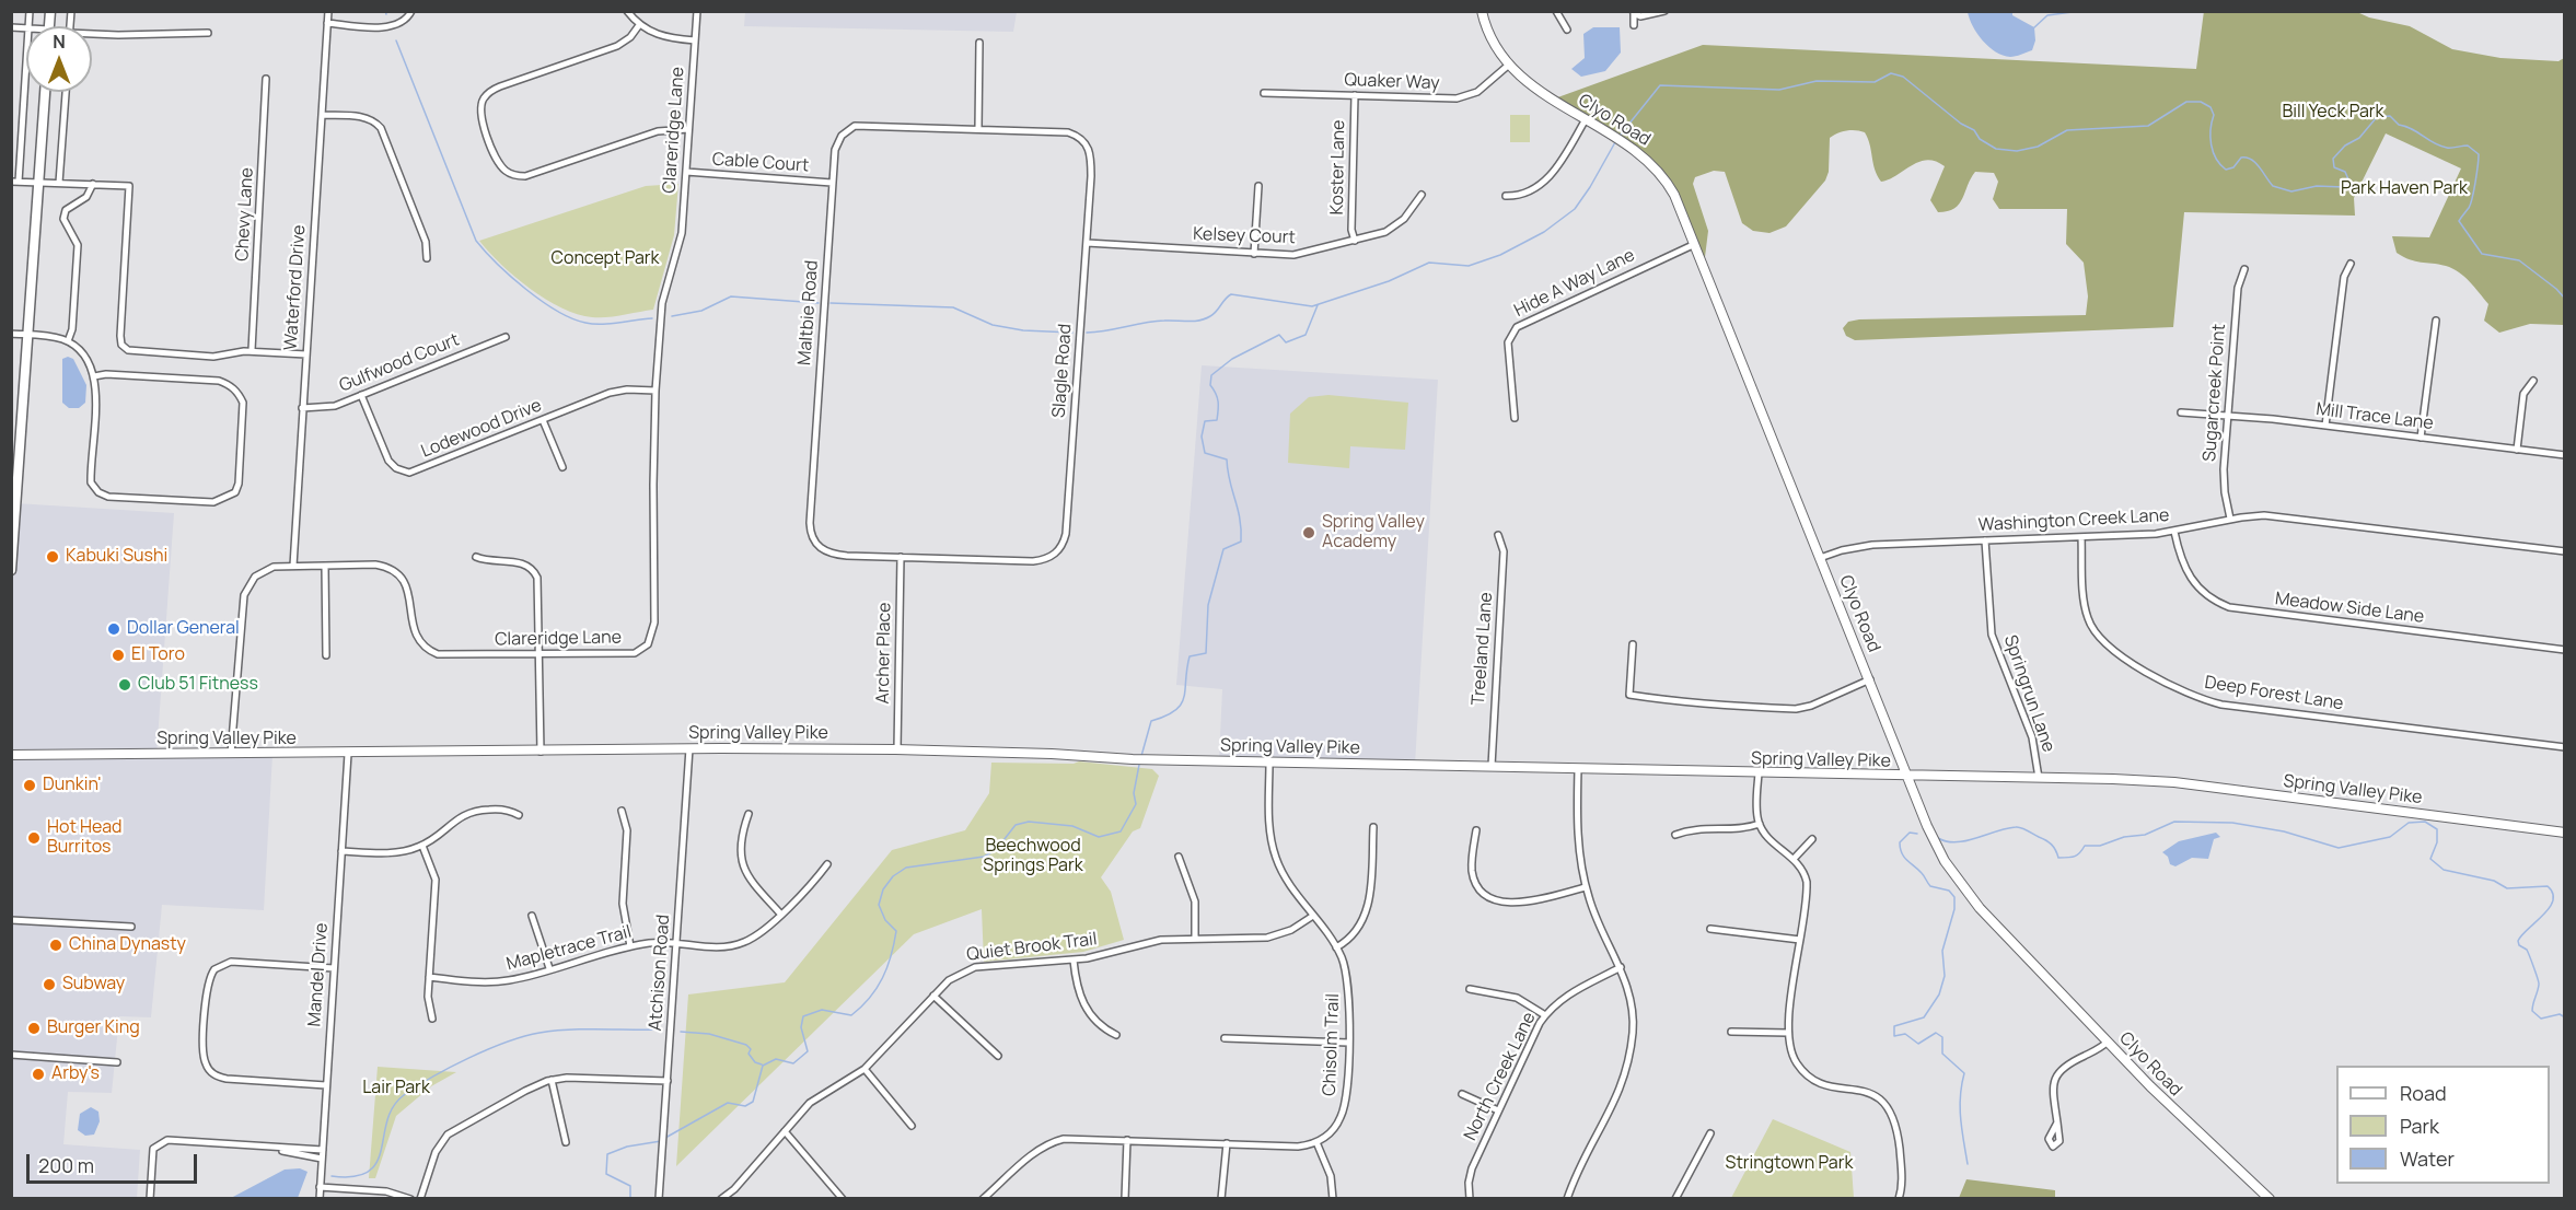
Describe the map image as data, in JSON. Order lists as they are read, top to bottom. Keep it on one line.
{"streets":{"street":["Quaker Way","Clyo Road","Clareridge Lane","Cable Court","Koster Lane","Chevy Lane","Kelsey Court","Hide A Way Lane","Waterford Drive","Maltbie Road","Gulfwood Court","Slagle Road","Sugarcreek Point","Mill Trace Lane","Lodewood Drive","Washington Creek Lane","Meadow Side Lane","Treeland Lane","Archer Place","Springrun Lane","Deep Forest Lane","Spring Valley Pike","Quiet Brook Trail","Mapletrace Trail","Atchison Road","Mandel Drive","Chisolm Trail","North Creek Lane"]},"crossings":[["Quaker Way","Clyo Road"],["Quaker Way","Koster Lane"],["Clyo Road","Hide A Way Lane"],["Clyo Road","Washington Creek Lane"],["Clyo Road","Spring Valley Pike"],["Clareridge Lane","Cable Court"],["Clareridge Lane","Waterford Drive"],["Clareridge Lane","Lodewood Drive"],["Clareridge Lane","Spring Valley Pike"],["Cable Court","Maltbie Road"],["Koster Lane","Kelsey Court"],["Kelsey Court","Slagle Road"],["Waterford Drive","Gulfwood Court"],["Maltbie Road","Slagle Road"],["Maltbie Road","Archer Place"],["Gulfwood Court","Lodewood Drive"],["Slagle Road","Archer Place"],["Sugarcreek Point","Mill Trace Lane"],["Sugarcreek Point","Washington Creek Lane"],["Washington Creek Lane","Meadow Side Lane"],["Washington Creek Lane","Springrun Lane"],["Washington Creek Lane","Deep Forest Lane"],["Treeland Lane","Spring Valley Pike"],["Archer Place","Spring Valley Pike"],["Springrun Lane","Spring Valley Pike"],["Spring Valley Pike","Atchison Road"],["Spring Valley Pike","Mandel Drive"],["Spring Valley Pike","Chisolm Trail"],["Quiet Brook Trail","Chisolm Trail"],["Mapletrace Trail","Atchison Road"]],"parks":["Bill Yeck Park","Park Haven Park","Concept Park","Beechwood Springs Park","Lair Park","Stringtown Park"],"places":["Spring Valley Academy","Kabuki Sushi","Dollar General","El Toro","Club 51 Fitness","Dunkin'","Hot Head Burritos","China Dynasty","Subway","Burger King","Arby's"],"legend":["Road","Park","Water"],"scale_bar":"200 m","north":"top"}
